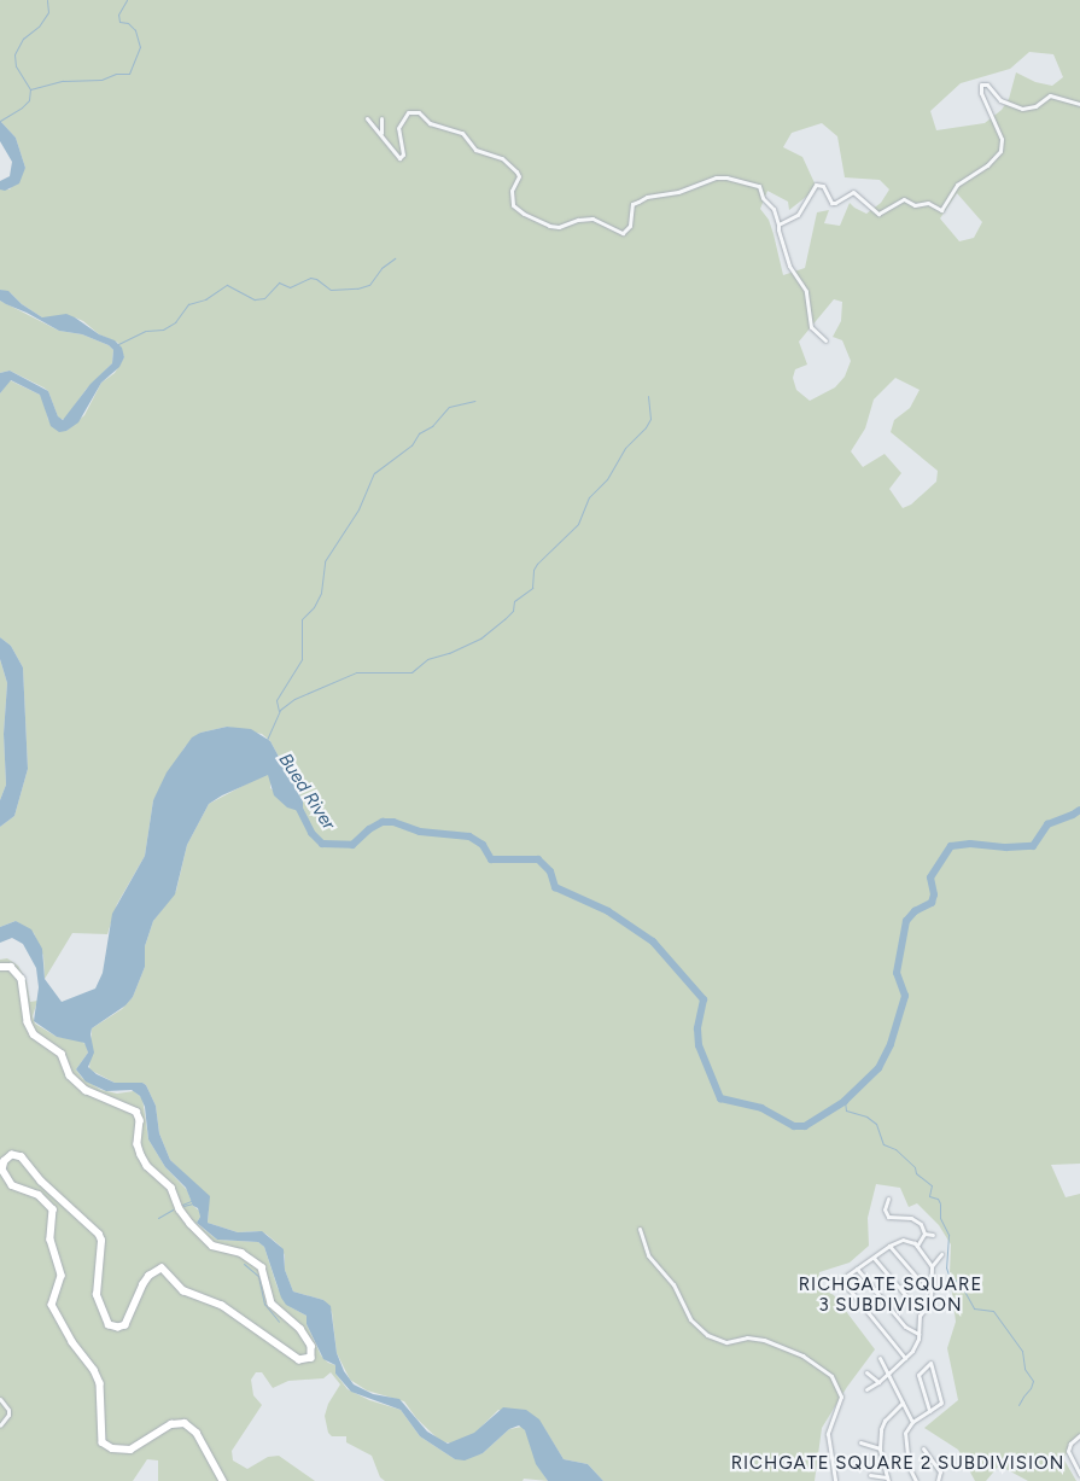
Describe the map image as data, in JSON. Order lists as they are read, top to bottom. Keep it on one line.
{"districts":["RICHGATE SQUARE 3 SUBDIVISION","RICHGATE SQUARE 2 SUBDIVISION"],"water":["Bued River"]}
